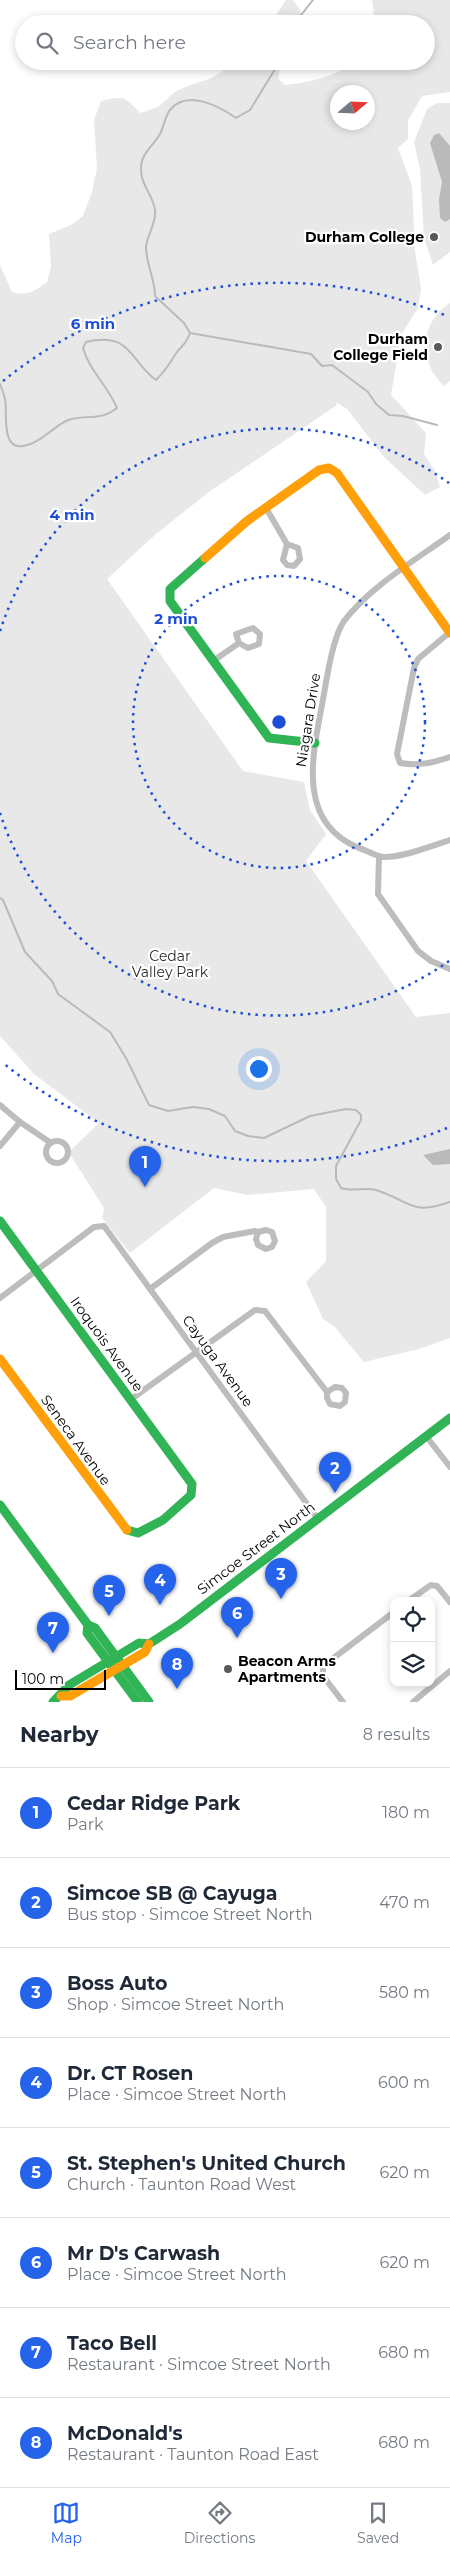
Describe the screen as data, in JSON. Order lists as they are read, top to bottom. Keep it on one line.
{"streets":{"street":["Niagara Drive","Iroquois Avenue","Cayuga Avenue","Seneca Avenue","Simcoe Street North"]},"crossings":[["Iroquois Avenue","Cayuga Avenue"],["Iroquois Avenue","Seneca Avenue"],["Cayuga Avenue","Simcoe Street North"]],"parks":["Cedar Valley Park"],"places":["Durham College","Durham College Field","Beacon Arms Apartments"],"scale_bar":"100 m","north":"right","page":{"search":"Search here","pins":["1","2","3","4","5","6","7","8"],"scale":"100 m","heading":["Nearby","8 results"],"list":[{"mark":"1","name":"Cedar Ridge Park","note":"Park","value":"180 m"},{"mark":"2","name":"Simcoe SB @ Cayuga","note":"Bus stop · Simcoe Street North","value":"470 m"},{"mark":"3","name":"Boss Auto","note":"Shop · Simcoe Street North","value":"580 m"},{"mark":"4","name":"Dr. CT Rosen","note":"Place · Simcoe Street North","value":"600 m"},{"mark":"5","name":"St. Stephen's United Church","note":"Church · Taunton Road West","value":"620 m"},{"mark":"6","name":"Mr D's Carwash","note":"Place · Simcoe Street North","value":"620 m"},{"mark":"7","name":"Taco Bell","note":"Restaurant · Simcoe Street North","value":"680 m"},{"mark":"8","name":"McDonald's","note":"Restaurant · Taunton Road East","value":"680 m"}],"nav":["Map","Directions","Saved"]},"rings":["6 min","4 min","2 min"]}
